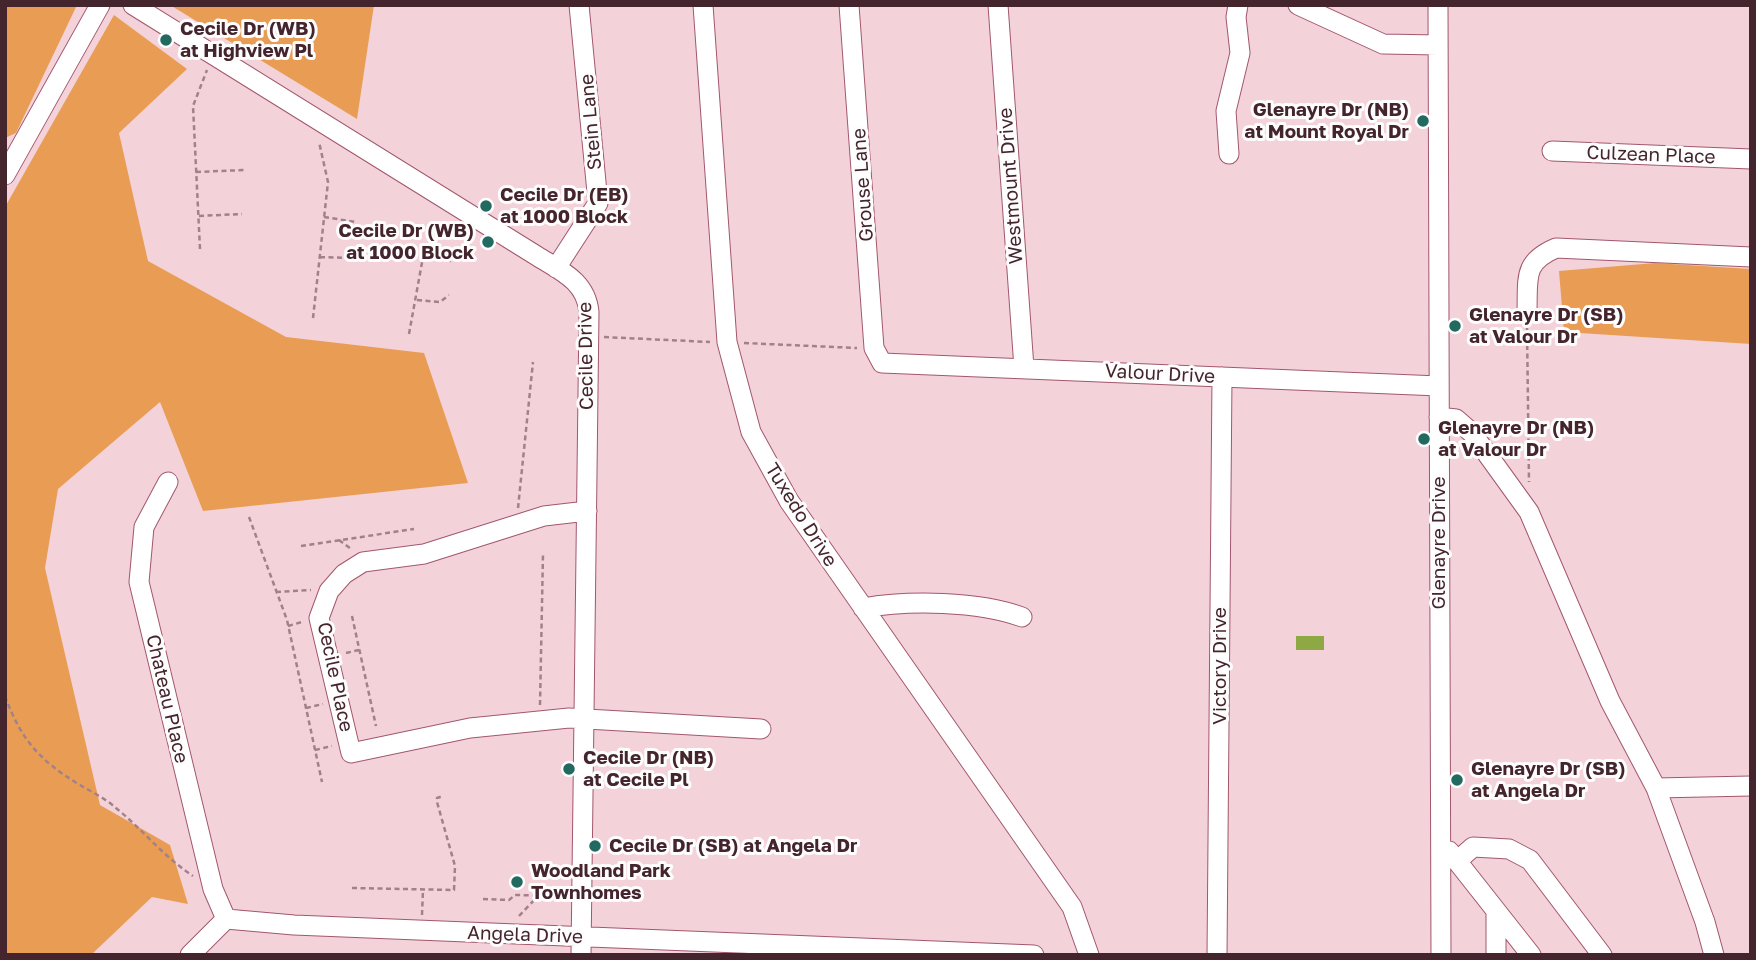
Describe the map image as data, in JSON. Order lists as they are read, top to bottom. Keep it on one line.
{"streets":{"street":["Stein Lane","Culzean Place","Grouse Lane","Westmount Drive","Cecile Drive","Valour Drive","Tuxedo Drive","Glenayre Drive","Victory Drive","Cecile Place","Chateau Place","Angela Drive"]},"crossings":[["Stein Lane","Cecile Drive"],["Grouse Lane","Valour Drive"],["Westmount Drive","Valour Drive"],["Cecile Drive","Cecile Place"],["Cecile Drive","Angela Drive"],["Valour Drive","Glenayre Drive"],["Valour Drive","Victory Drive"],["Chateau Place","Angela Drive"]],"places":["Cecile Dr (WB) at Highview Pl","Glenayre Dr (NB) at Mount Royal Dr","Cecile Dr (EB) at 1000 Block","Cecile Dr (WB) at 1000 Block","Glenayre Dr (SB) at Valour Dr","Glenayre Dr (NB) at Valour Dr","Cecile Dr (NB) at Cecile Pl","Glenayre Dr (SB) at Angela Dr","Cecile Dr (SB) at Angela Dr","Woodland Park Townhomes"]}
